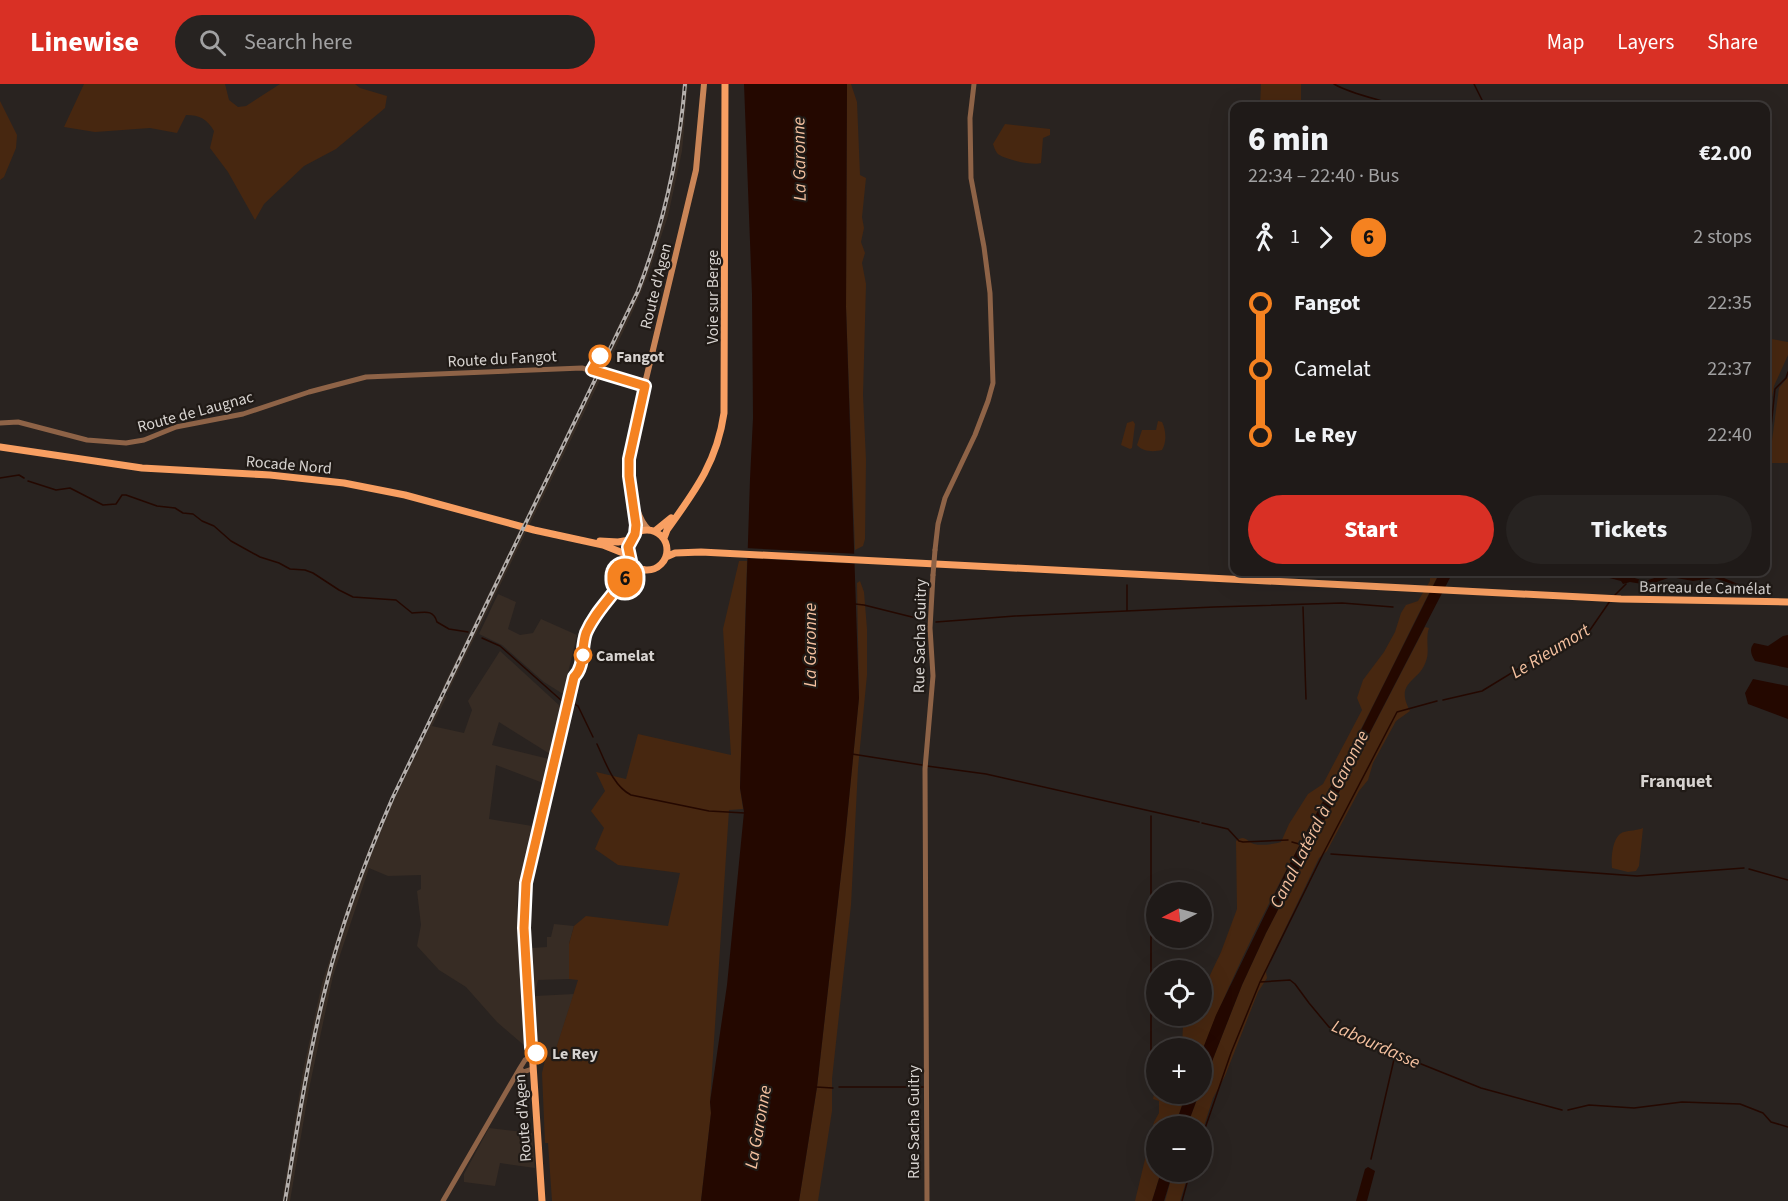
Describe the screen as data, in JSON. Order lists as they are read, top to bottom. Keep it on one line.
{"streets":{"main road":["Route d'Agen","Voie sur Berge","Rocade Nord","Barreau de Camélat"],"street":["Route du Fangot","Route de Laugnac","Rue Sacha Guitry"]},"crossings":[["Route d'Agen","Route du Fangot"],["Route du Fangot","Route de Laugnac"]],"districts":["Franquet"],"water":["La Garonne","Le Rieumort","Canal Latéral à la Garonne","Labourdasse"],"places":["Fangot","Camelat","Le Rey"],"lines":["bus line 6"],"north":"left","page":{"header":"Linewise","search":"Search here","nav":["Map","Layers","Share"],"on_map":"6","heading":["6 min","22:34 – 22:40 · Bus","€2.00"],"legs":["1","6","2 stops"],"list":[{"name":"Fangot","value":"22:35"},{"name":"Camelat","value":"22:37"},{"name":"Le Rey","value":"22:40"}],"buttons":["Start","Tickets"],"map_buttons":["+","−"]}}
